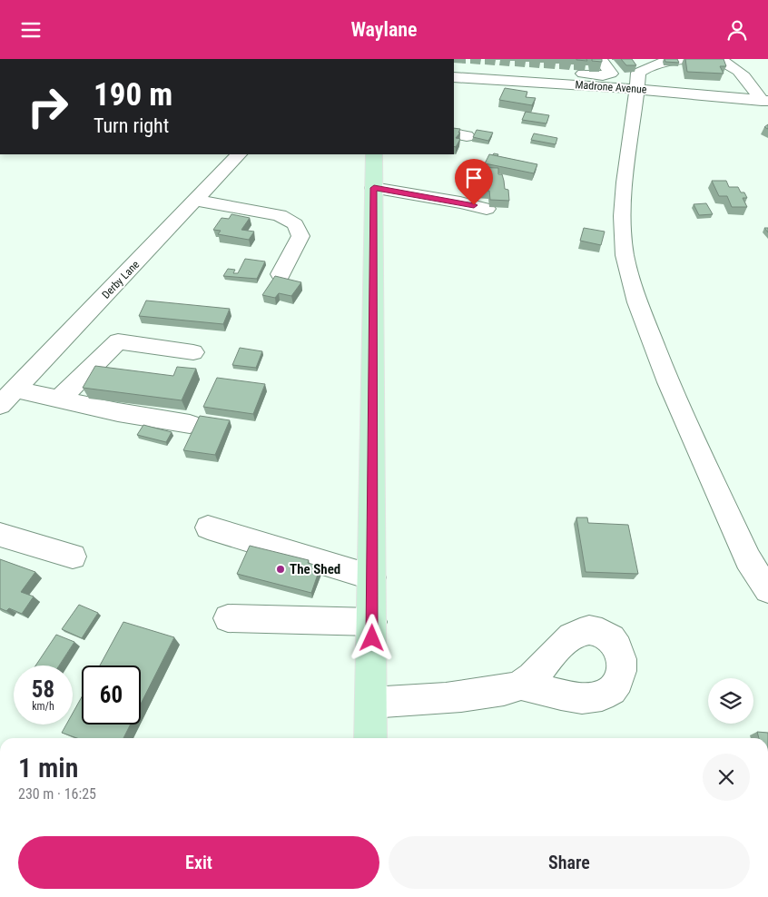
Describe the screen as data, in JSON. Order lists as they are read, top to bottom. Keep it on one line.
{"streets":{"street":["Madrone Avenue","Derby Lane"]},"places":["The Shed"],"page":{"header":"Waylane","turn":["190 m","Turn right"],"speed":"58 km/h","limit":"60","heading":["1 min","230 m · 16:25"],"buttons":["Exit","Share"]}}
